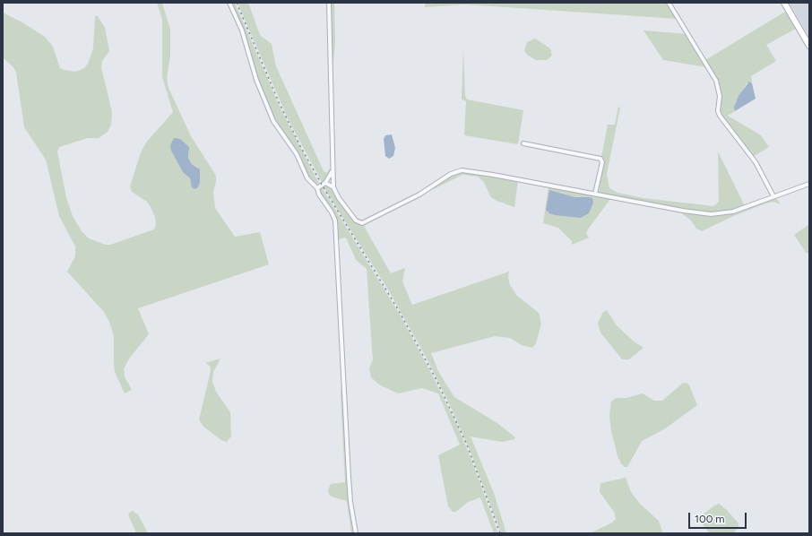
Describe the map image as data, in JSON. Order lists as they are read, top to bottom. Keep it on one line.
{"scale_bar":"100 m"}
